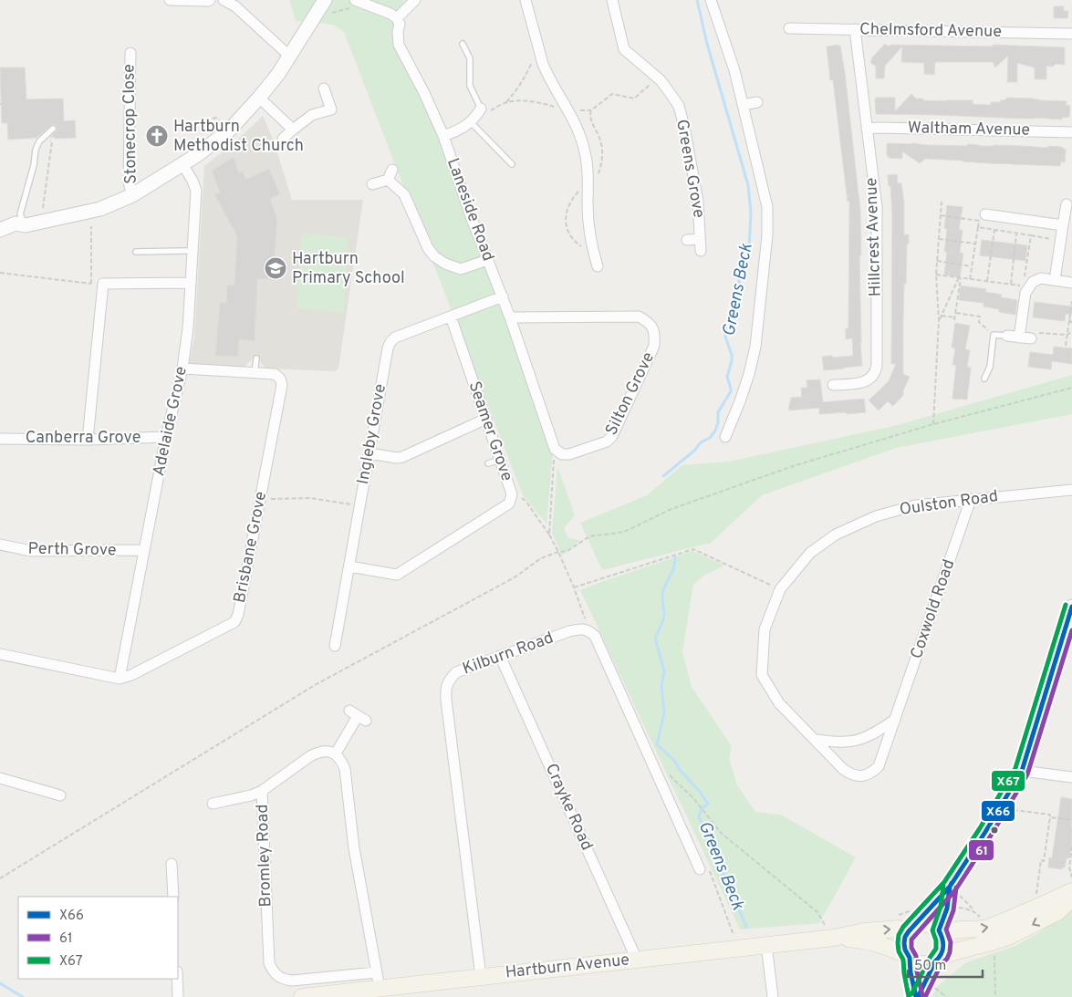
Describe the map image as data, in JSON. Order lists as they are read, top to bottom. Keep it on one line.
{"streets":{"main road":["Hartburn Avenue"],"street":["Chelmsford Avenue","Stonecrop Close","Waltham Avenue","Greens Grove","Laneside Road","Hillcrest Avenue","Silton Grove","Adelaide Grove","Seamer Grove","Ingleby Grove","Canberra Grove","Oulston Road","Brisbane Grove","Perth Grove","Coxwold Road","Kilburn Road","Crayke Road","Bromley Road"]},"crossings":[["Chelmsford Avenue","Hillcrest Avenue"],["Waltham Avenue","Hillcrest Avenue"],["Laneside Road","Silton Grove"],["Laneside Road","Ingleby Grove"],["Adelaide Grove","Canberra Grove"],["Adelaide Grove","Brisbane Grove"],["Adelaide Grove","Perth Grove"],["Seamer Grove","Ingleby Grove"],["Oulston Road","Coxwold Road"],["Kilburn Road","Crayke Road"],["Kilburn Road","Hartburn Avenue"],["Crayke Road","Hartburn Avenue"]],"water":["Greens Beck"],"places":{"church":["Hartburn Methodist Church"],"school or university":["Hartburn Primary School"]},"lines":["transit line X67","transit line X66","transit line 61"],"legend":["X66","61","X67"],"scale_bar":"50 m"}
